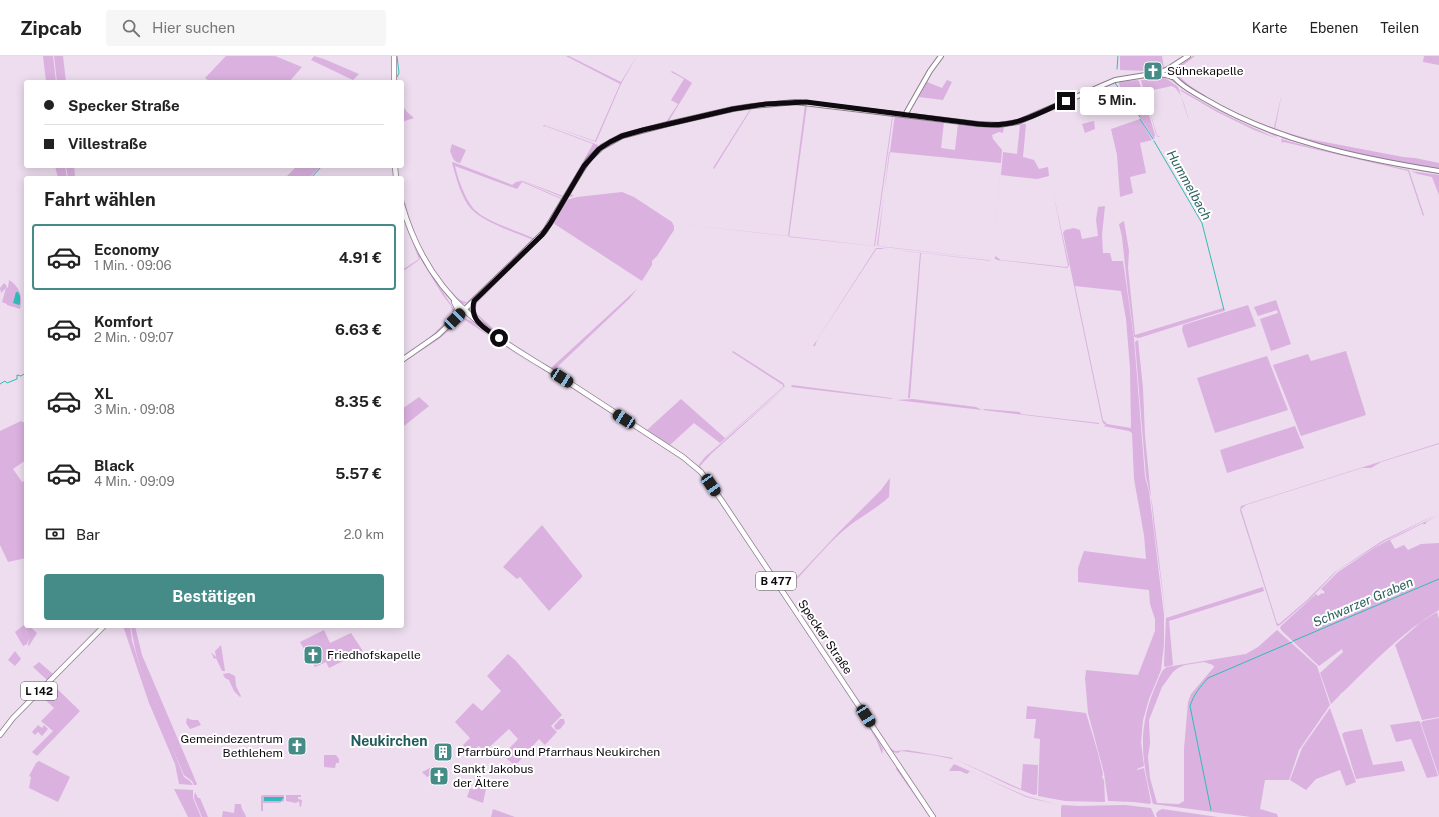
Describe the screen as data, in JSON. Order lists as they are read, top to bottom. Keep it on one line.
{"streets":{"main road":["B 477","Specker Straße","L 142"]},"districts":["Neukirchen"],"water":["Hummelbach","Schwarzer Graben"],"places":{"church":["Sühnekapelle","Friedhofskapelle","Gemeindezentrum Bethlehem","Sankt Jakobus der Ältere"],"building":["Pfarrbüro und Pfarrhaus Neukirchen"]},"page":{"header":"Zipcab","search":"Hier suchen","nav":["Karte","Ebenen","Teilen"],"banner":["Specker Straße","Villestraße"],"bubble":"5 Min.","heading":"Fahrt wählen","list":[{"name":"Economy","note":"1 Min. · 09:06","value":"4.91 €"},{"name":"Komfort","note":"2 Min. · 09:07","value":"6.63 €"},{"name":"XL","note":"3 Min. · 09:08","value":"8.35 €"},{"name":"Black","note":"4 Min. · 09:09","value":"5.57 €"}],"pay":["Bar","2.0 km"],"buttons":"Bestätigen"}}
